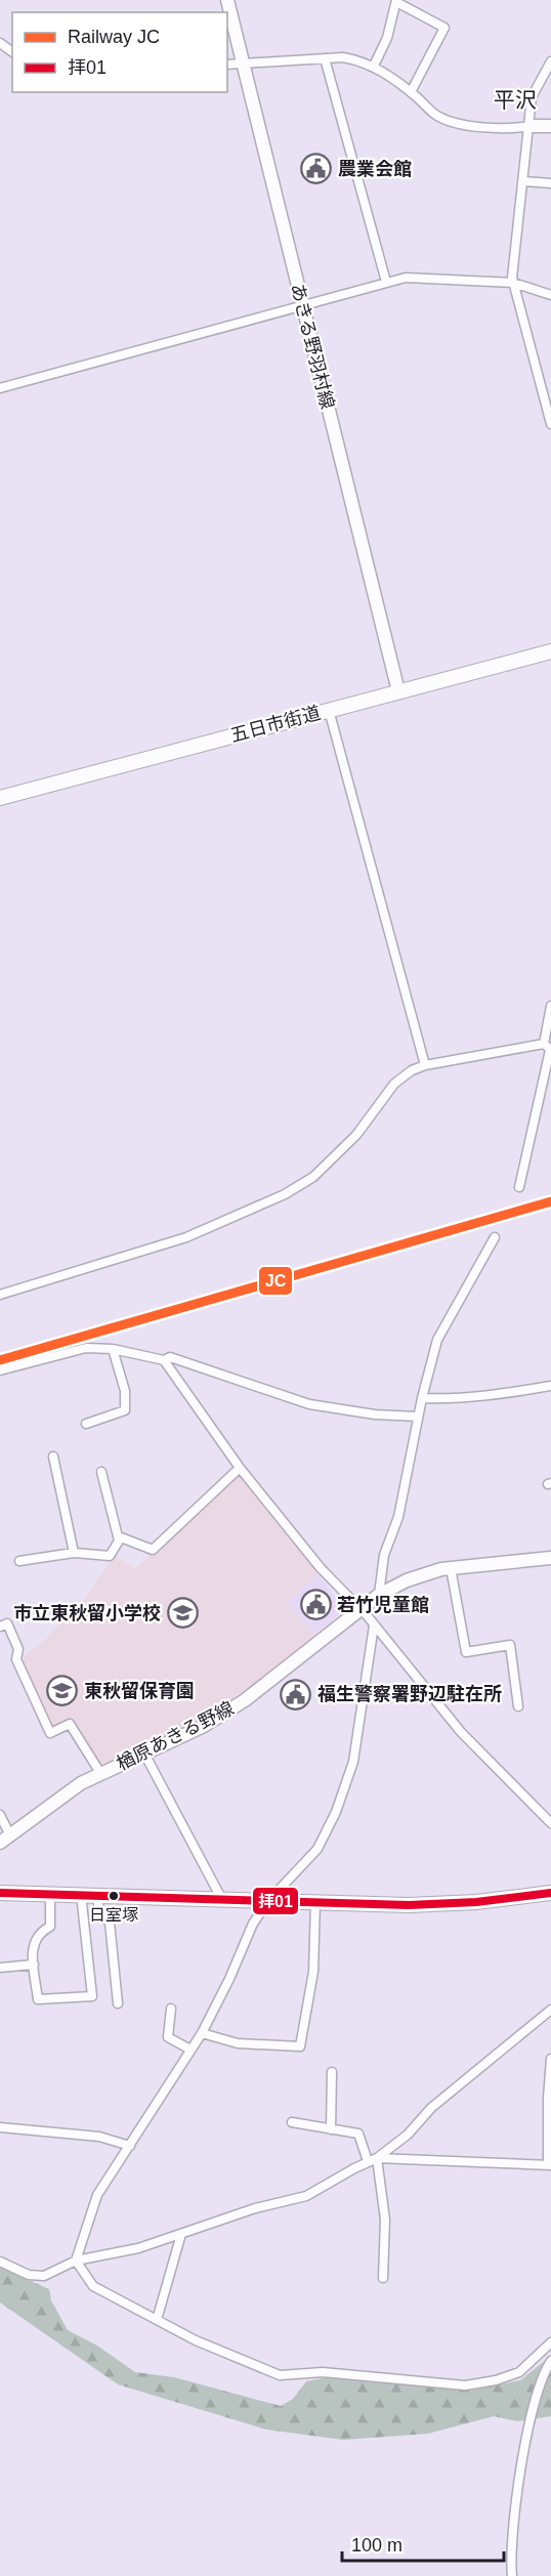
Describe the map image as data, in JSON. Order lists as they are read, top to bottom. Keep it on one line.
{"streets":{"main road":["あきる野羽村線","五日市街道","楢原あきる野線"]},"crossings":[["あきる野羽村線","五日市街道"]],"districts":["平沢"],"places":{"public building":["農業会館","若竹児童館","福生警察署野辺駐在所"],"school or university":["市立東秋留小学校","東秋留保育園"],"other":["日室塚"]},"lines":["rail line JC","transit line 拝01"],"legend":["Railway JC","拝01"],"scale_bar":"100 m"}
